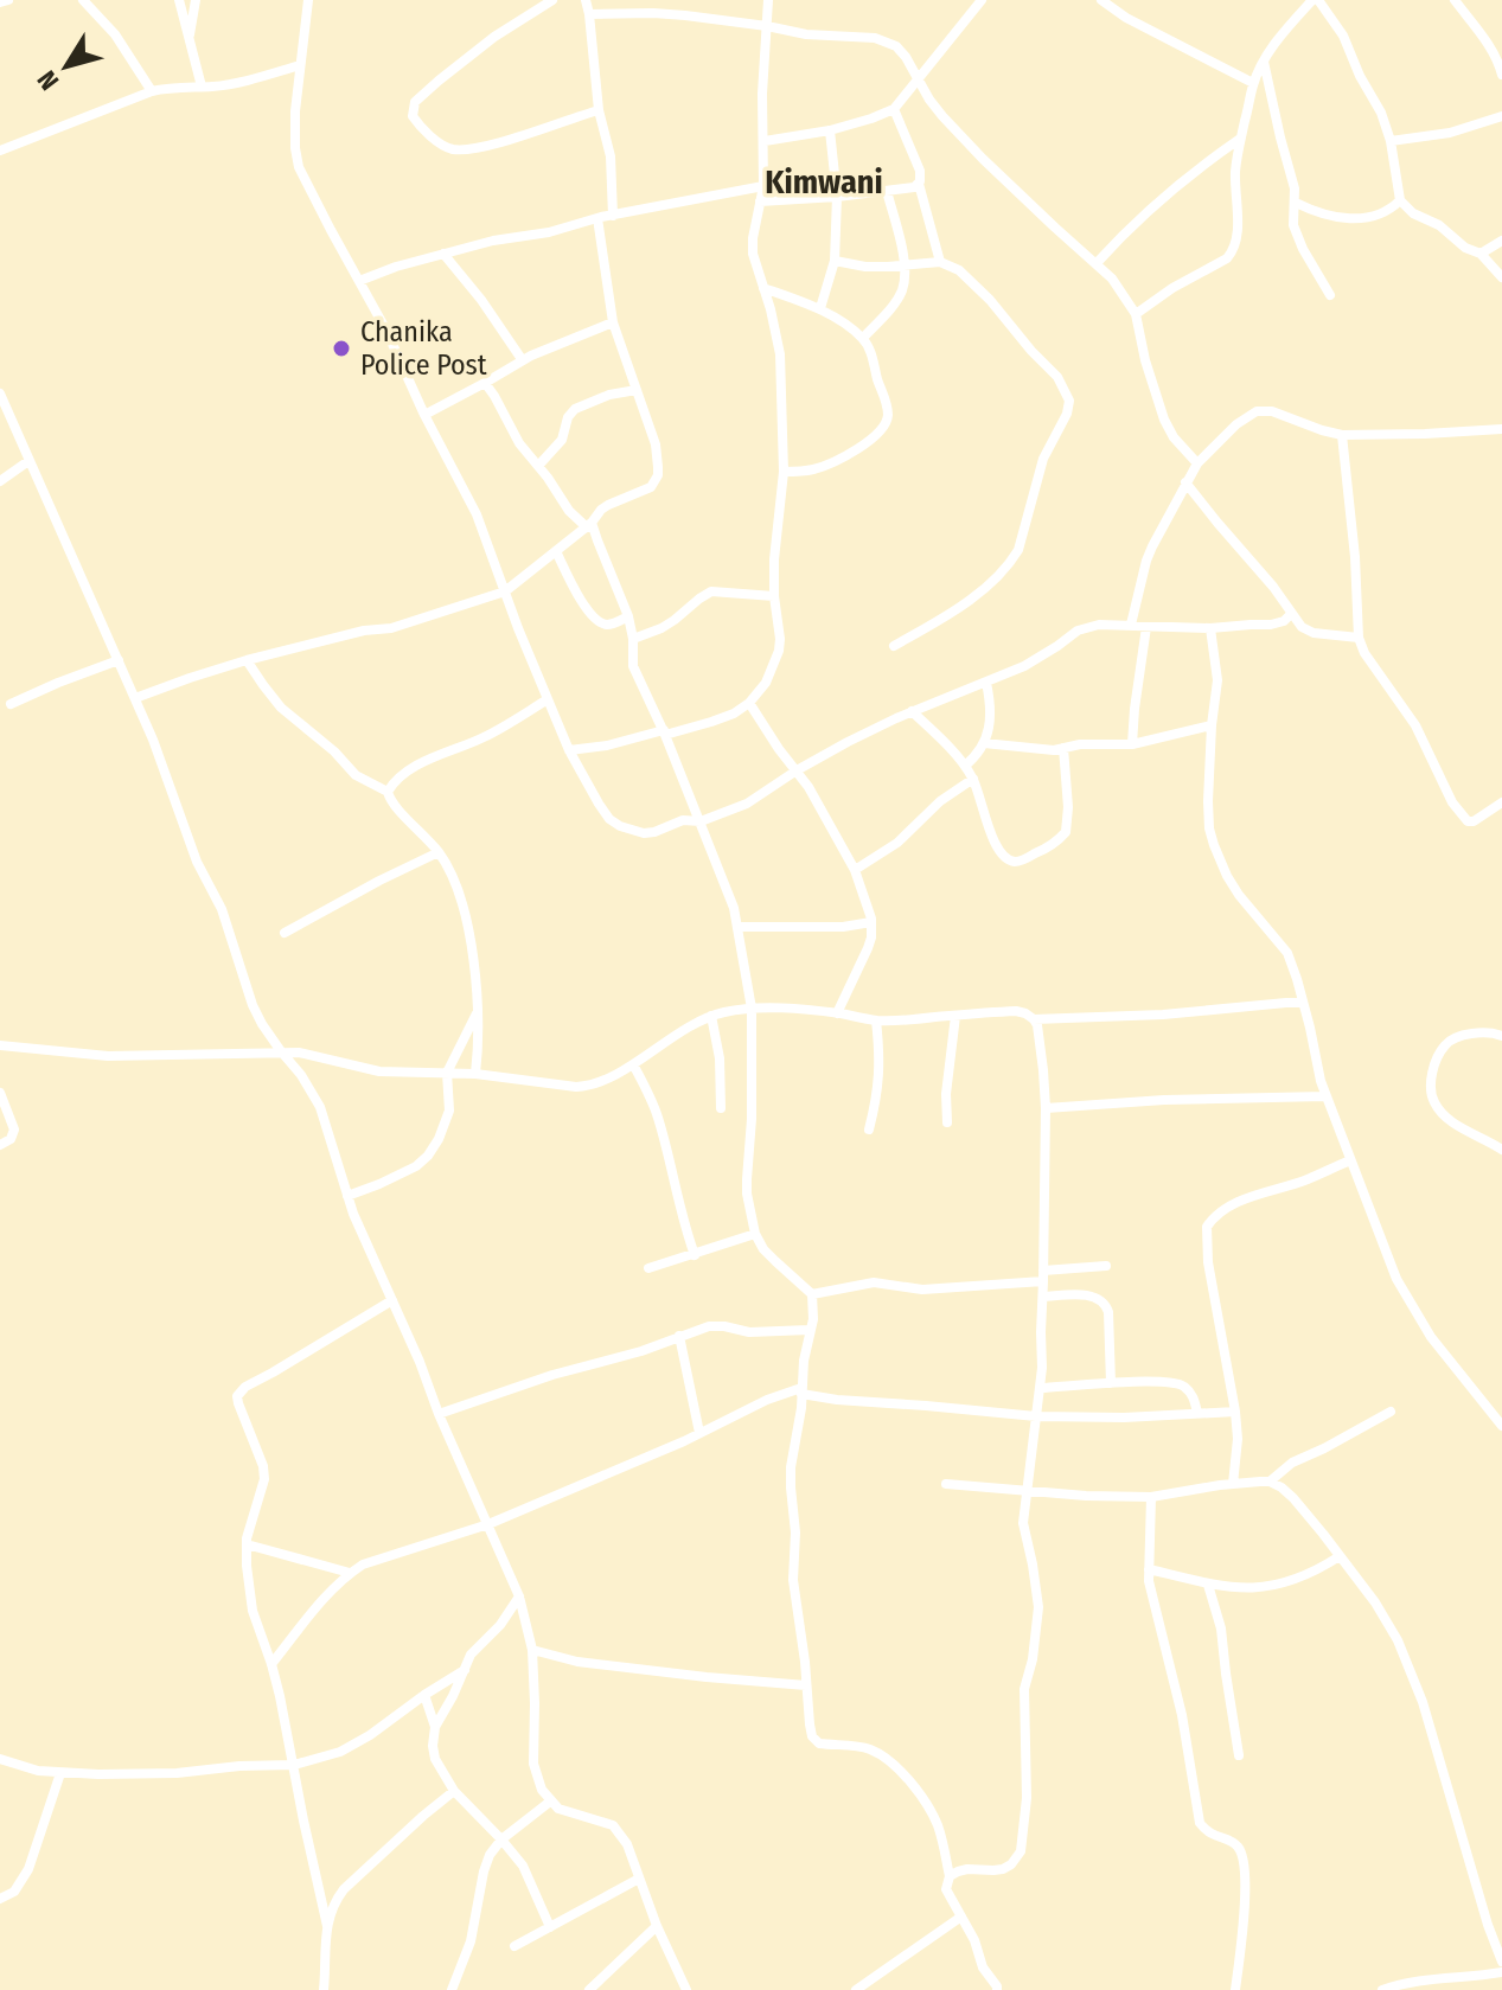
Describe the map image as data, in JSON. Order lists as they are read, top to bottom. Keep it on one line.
{"districts":["Kimwani"],"places":["Chanika Police Post"],"north":"bottom left"}
